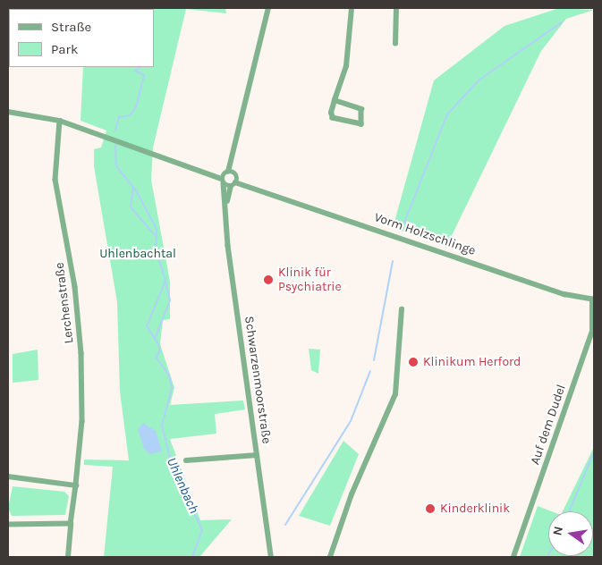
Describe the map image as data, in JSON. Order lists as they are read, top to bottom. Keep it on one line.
{"streets":{"street":["Vorm Holzschlinge","Lerchenstraße","Schwarzenmoorstraße","Auf dem Dudel"]},"crossings":[["Vorm Holzschlinge","Schwarzenmoorstraße"],["Vorm Holzschlinge","Auf dem Dudel"]],"water":["Uhlenbach"],"parks":["Uhlenbachtal"],"places":["Klinik für Psychiatrie","Klinikum Herford","Kinderklinik"],"legend":["Straße","Park"],"north":"left"}
